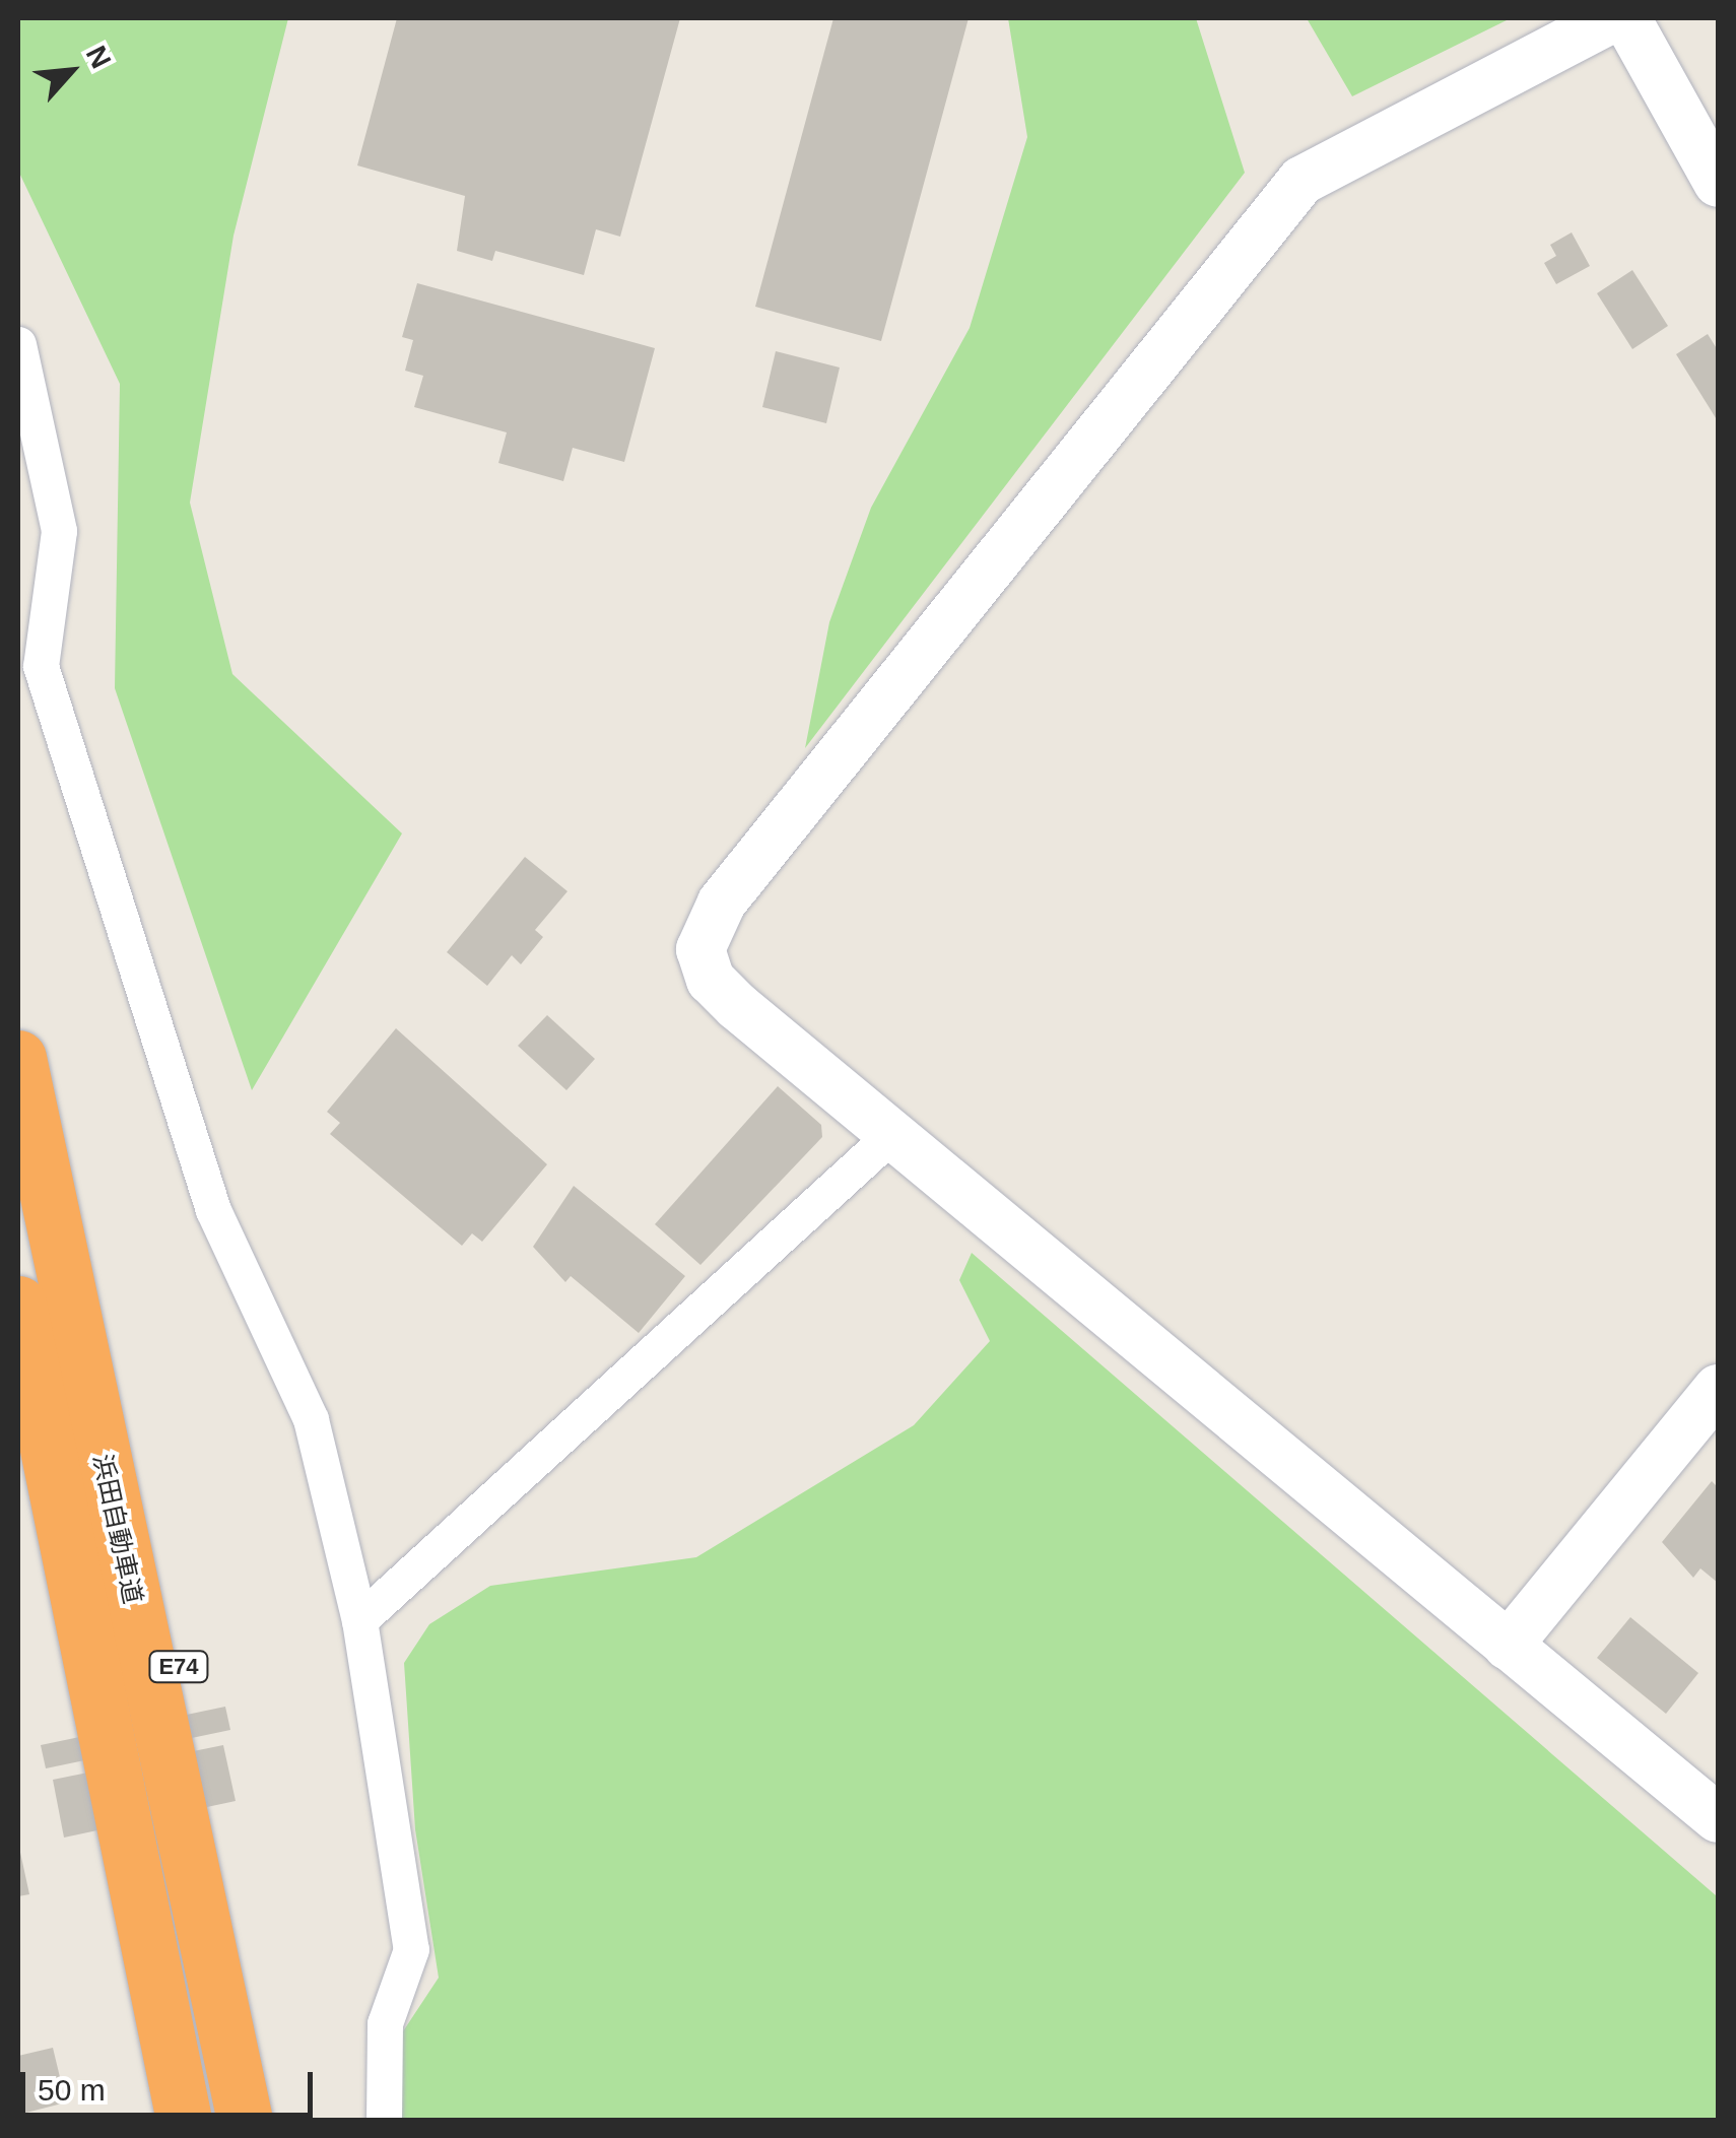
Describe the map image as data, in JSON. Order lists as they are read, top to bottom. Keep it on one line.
{"streets":{"highway":["浜田自動車道","E74"]},"crossings":[["浜田自動車道","E74"]],"scale_bar":"50 m","north":"top right"}
